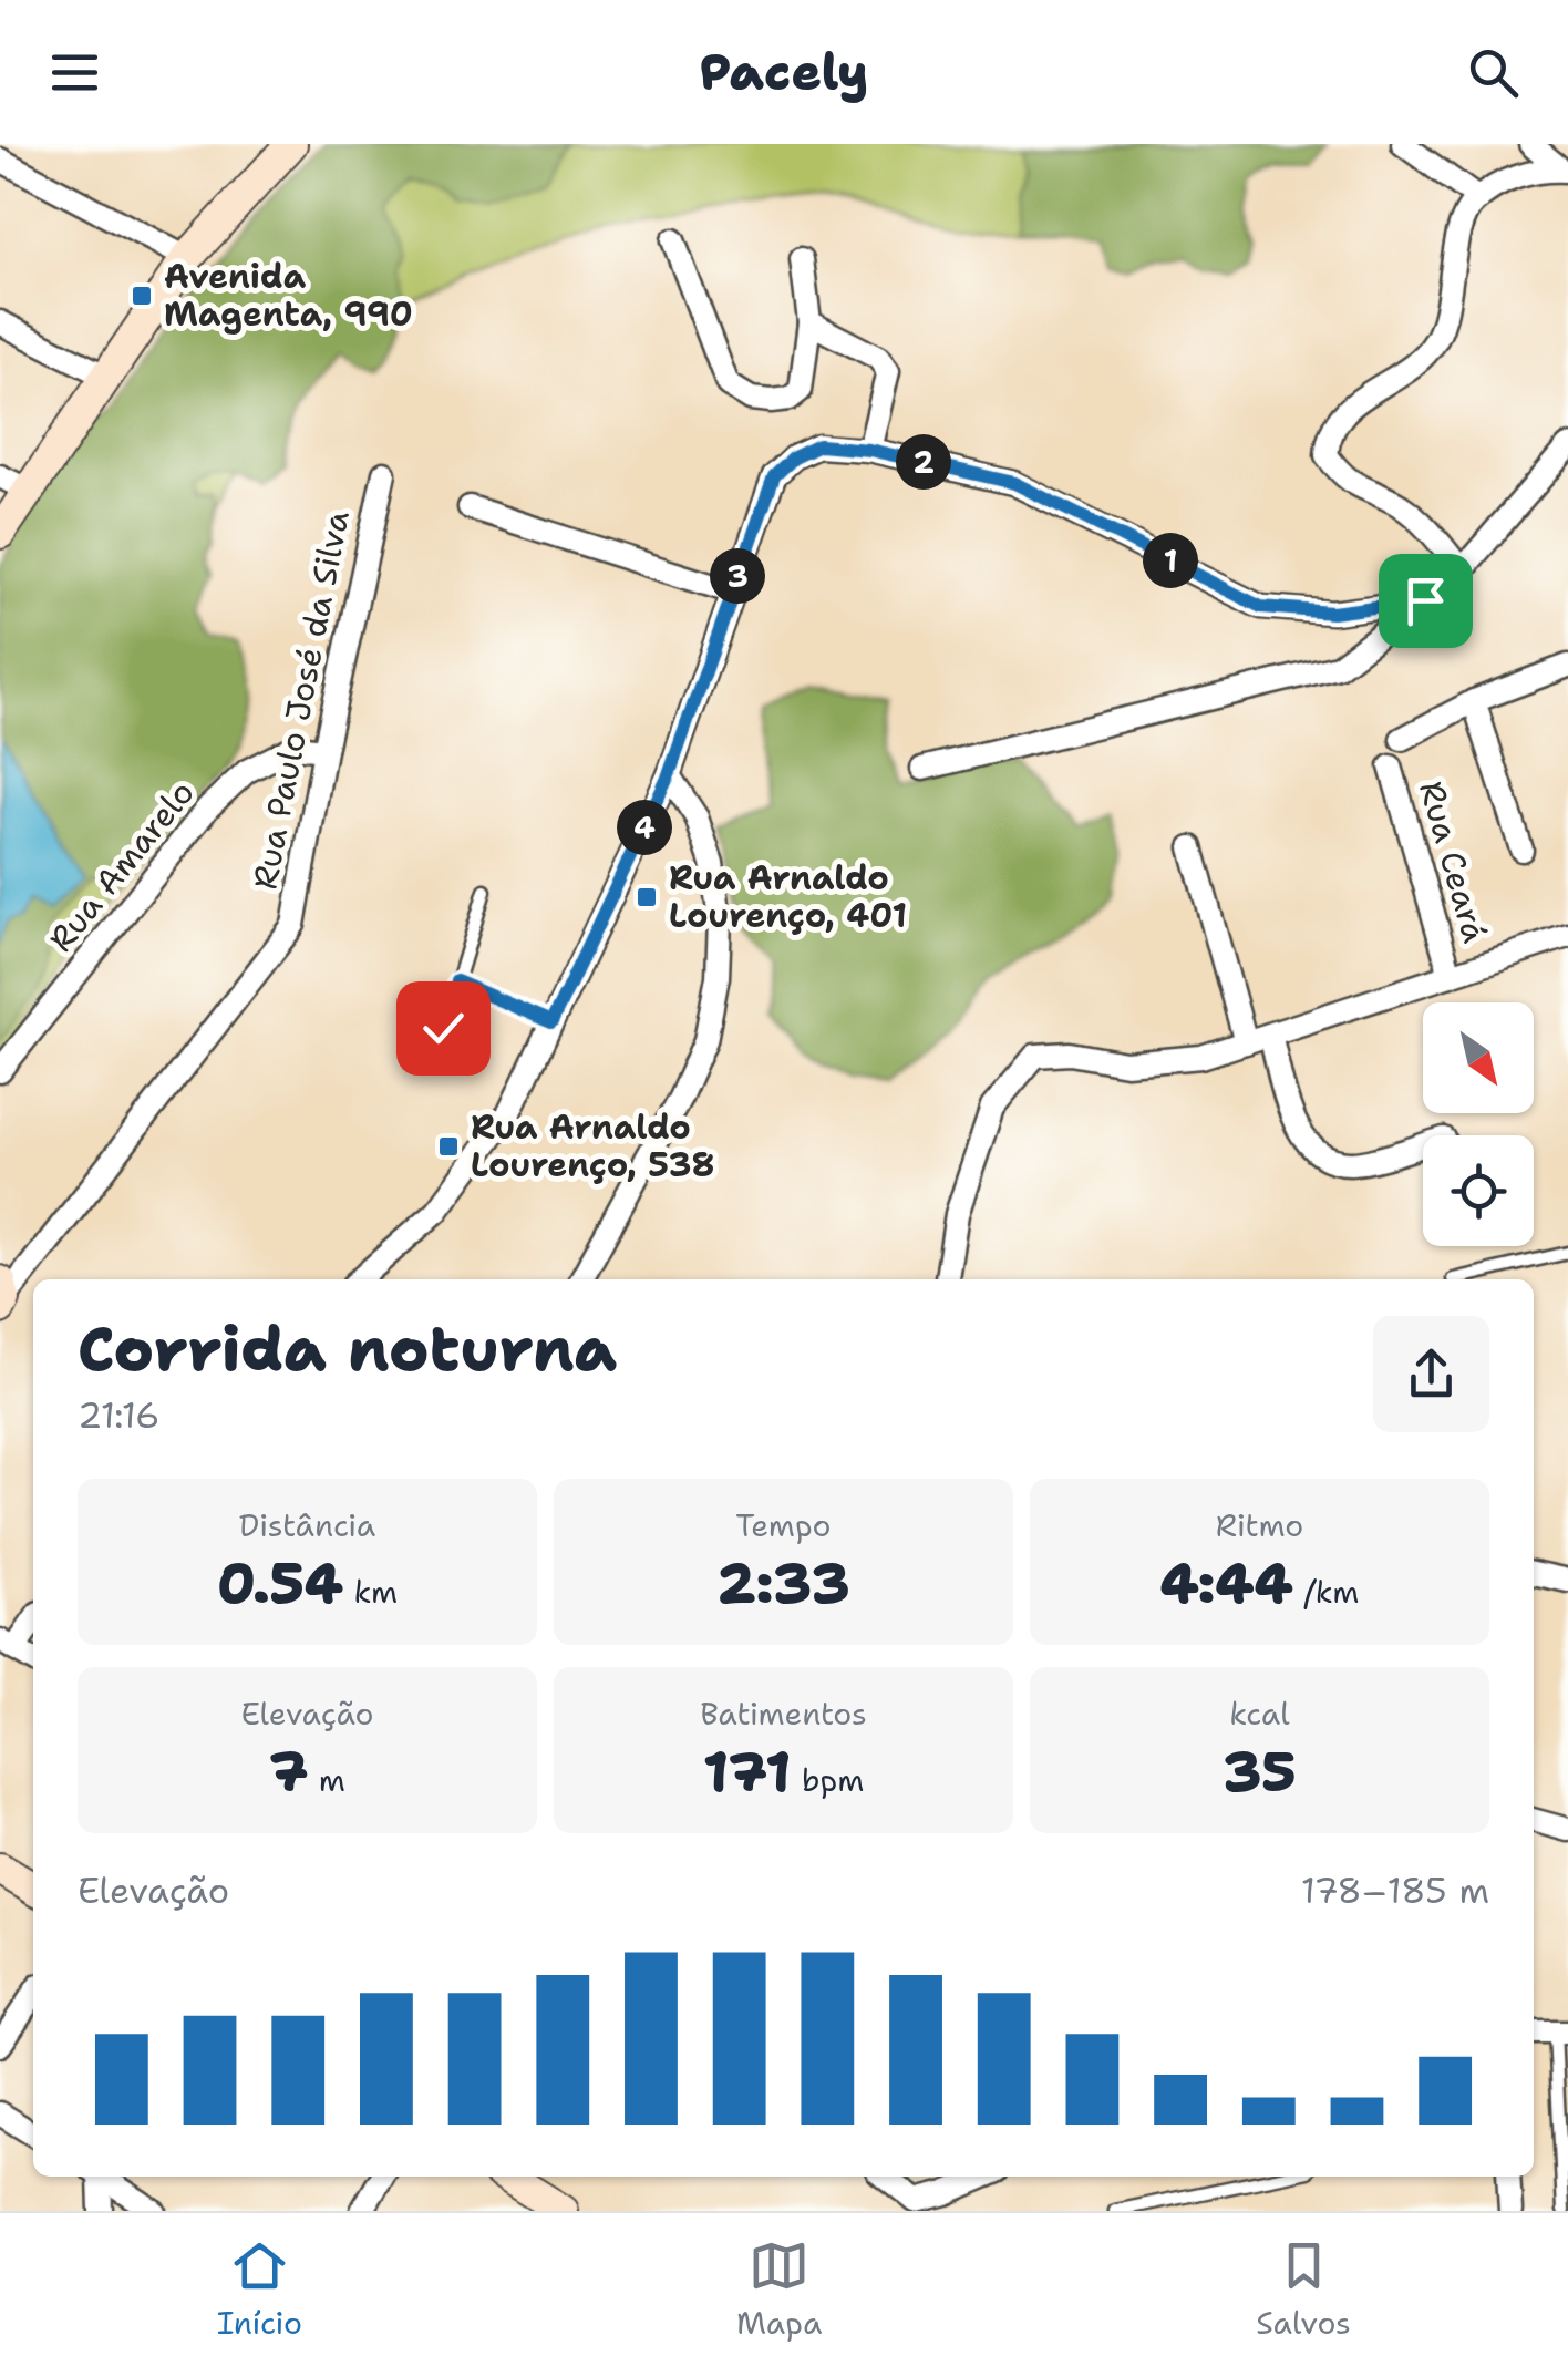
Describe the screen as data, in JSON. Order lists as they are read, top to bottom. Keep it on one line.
{"streets":{"street":["Rua Paulo José da Silva","Rua Ceará","Rua Amarelo"]},"crossings":[["Rua Paulo José da Silva","Rua Amarelo"]],"places":{"transit":["Avenida Magenta, 990","Rua Arnaldo Lourenço, 401","Rua Arnaldo Lourenço, 538"]},"north":"bottom right","page":{"header":"Pacely","pins":["2","1","3","4"],"heading":["Corrida noturna","21:16"],"stats":[["Distância","0.54 km"],["Tempo","2:33"],["Ritmo","4:44 /km"],["Elevação","7 m"],["Batimentos","171 bpm"],["kcal","35"]],"chart":["Elevação","178–185 m"],"tabs":["Início","Mapa","Salvos"]}}
